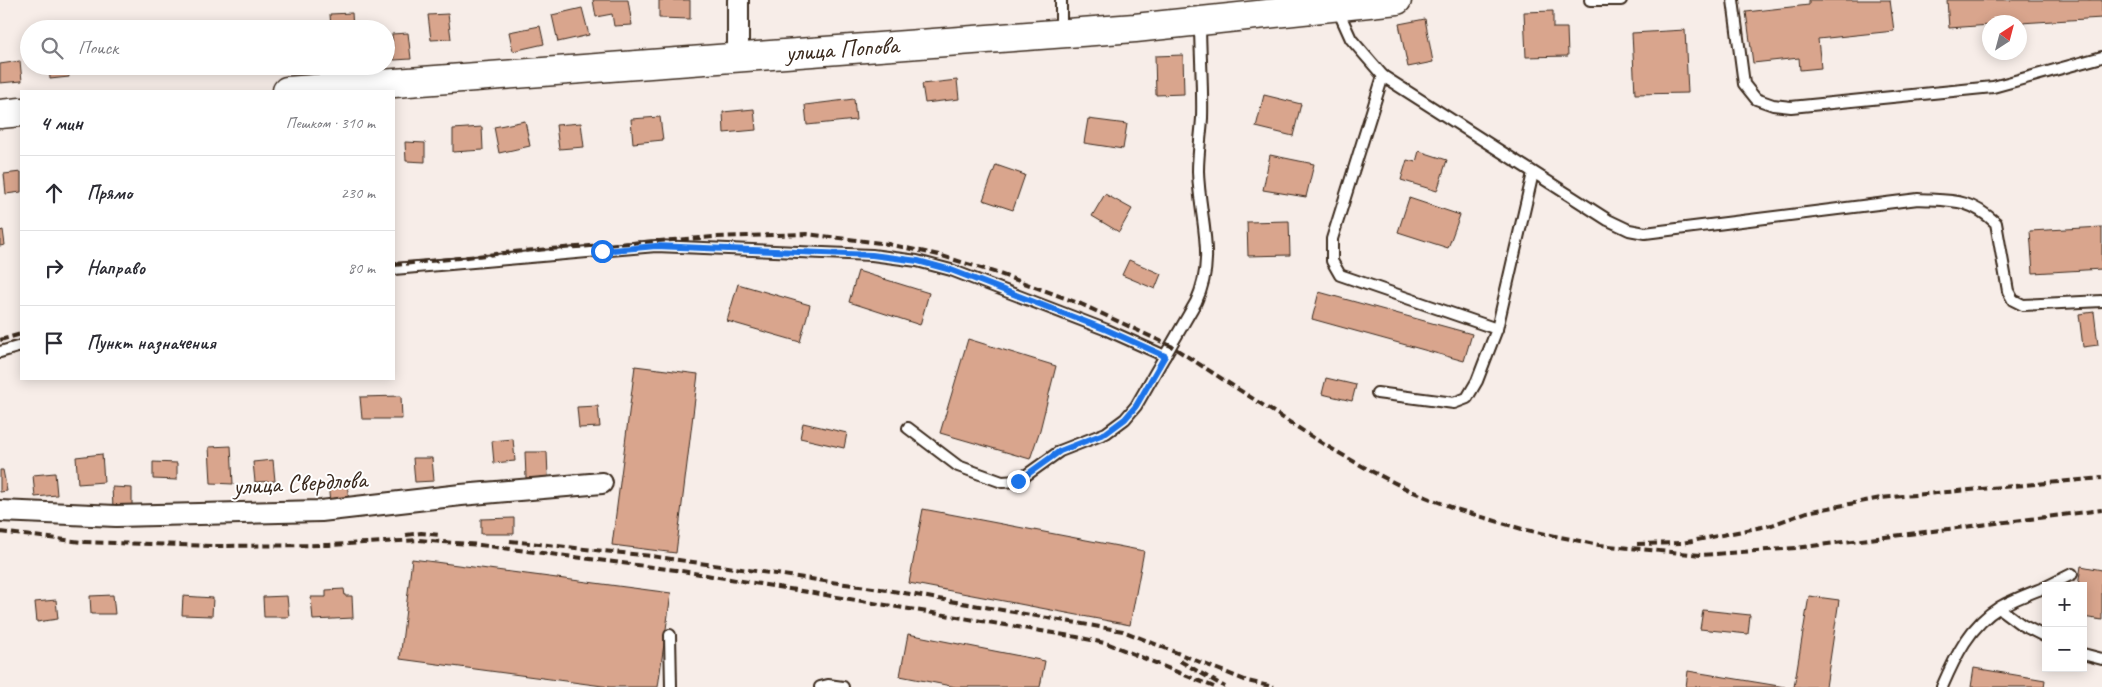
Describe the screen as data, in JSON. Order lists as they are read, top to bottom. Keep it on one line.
{"streets":{"street":["улица Попова","улица Свердлова"]},"north":"top right","page":{"search":"Поиск","heading":["4 мин","Пешком · 310 m"],"list":[["Прямо","230 m"],["Направо","80 m"],"Пункт назначения"],"map_buttons":["+","−"]}}
